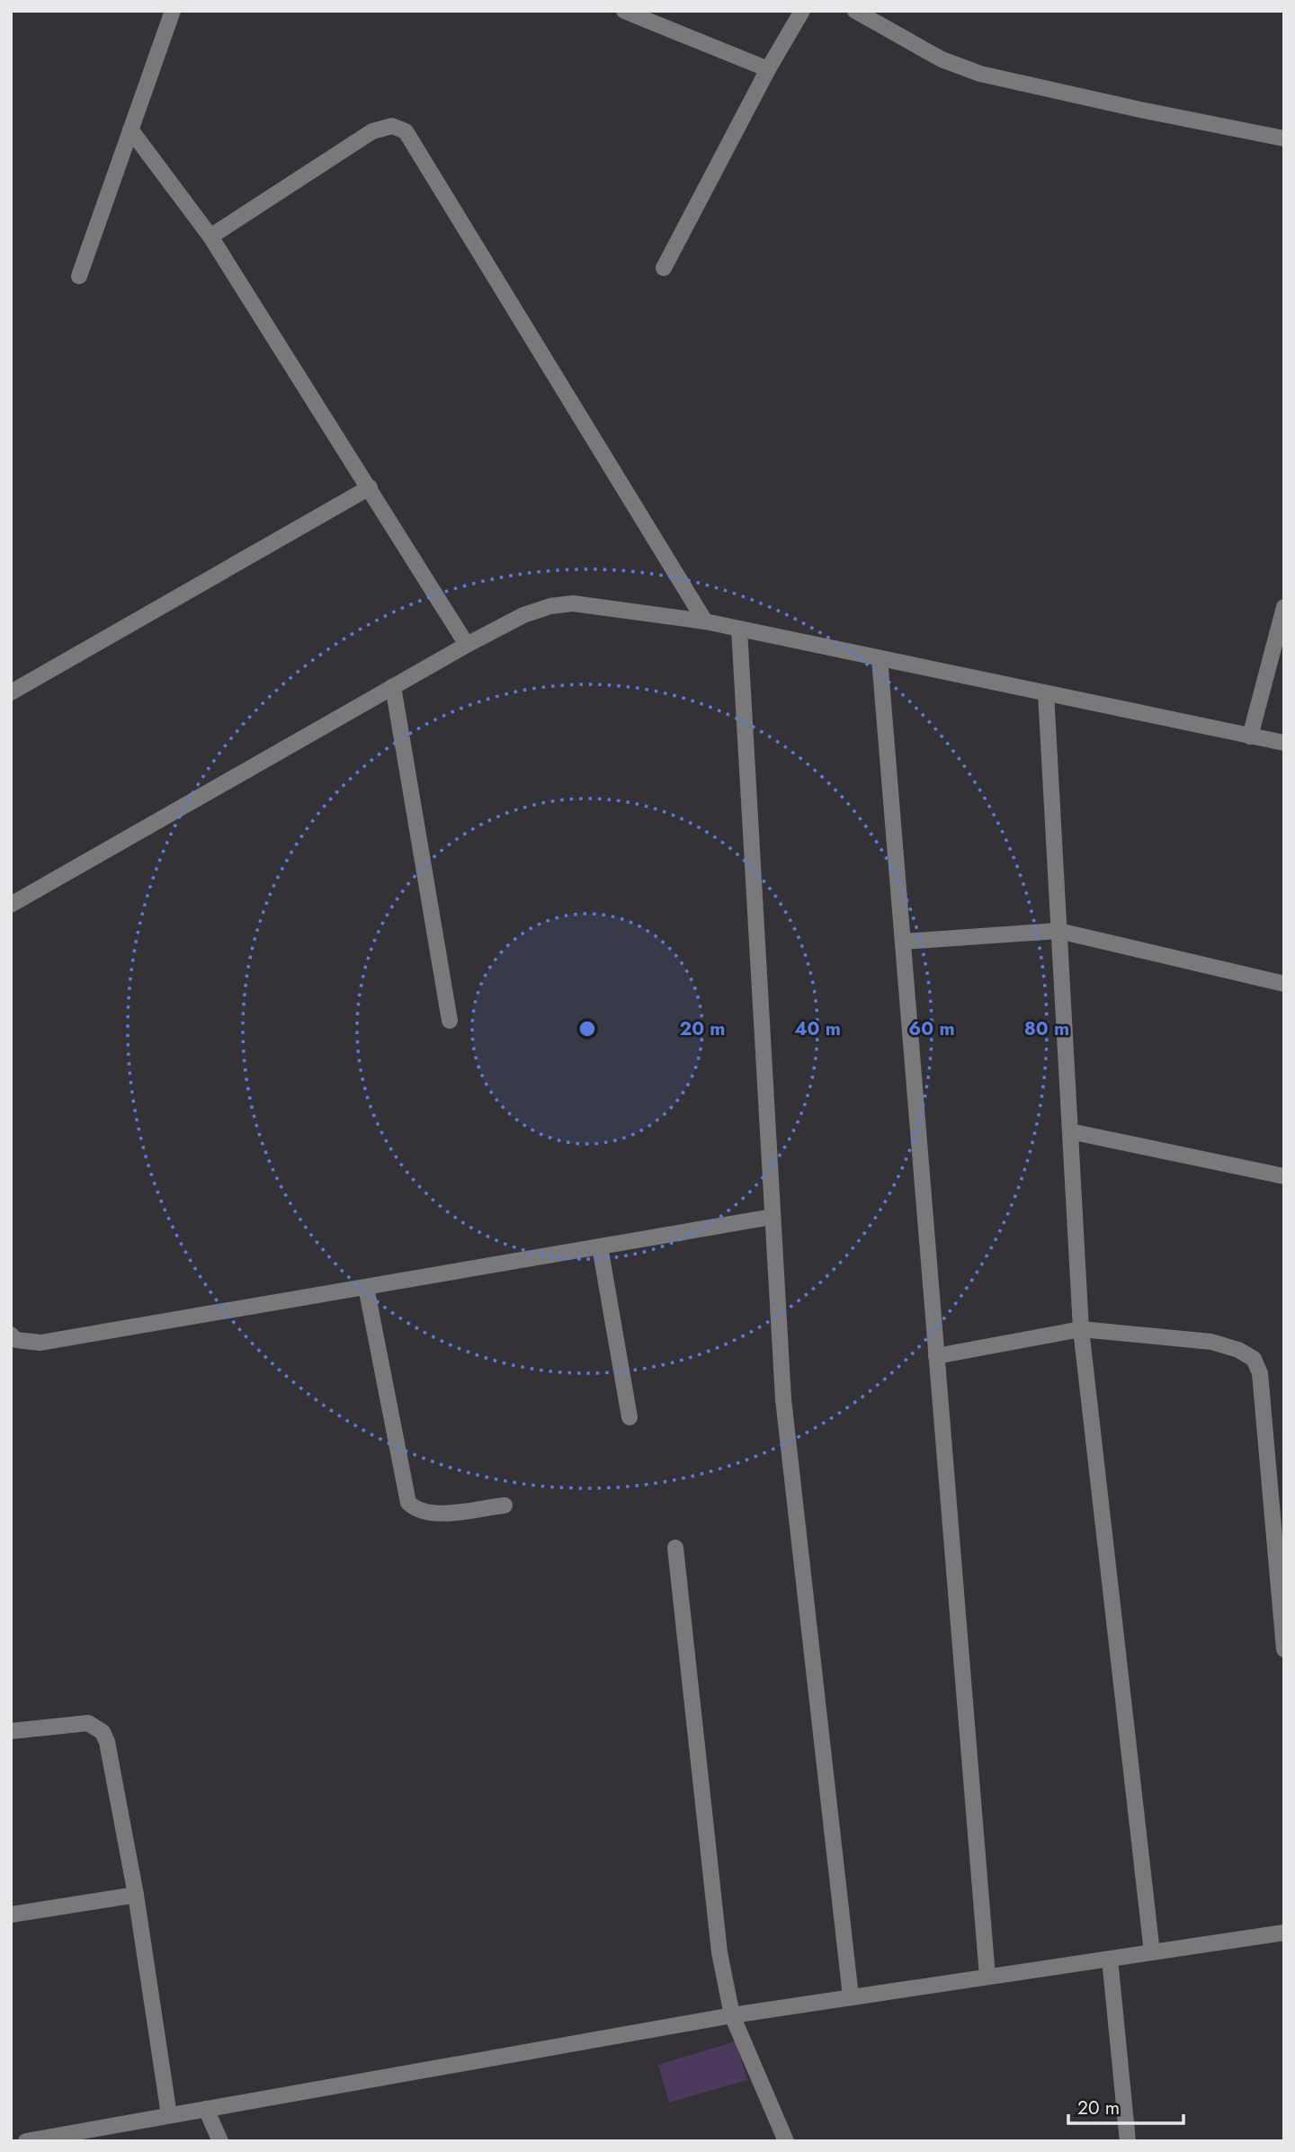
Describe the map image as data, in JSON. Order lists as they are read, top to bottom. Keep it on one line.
{"scale_bar":"20 m","rings":["20 m","40 m","60 m","80 m"]}
